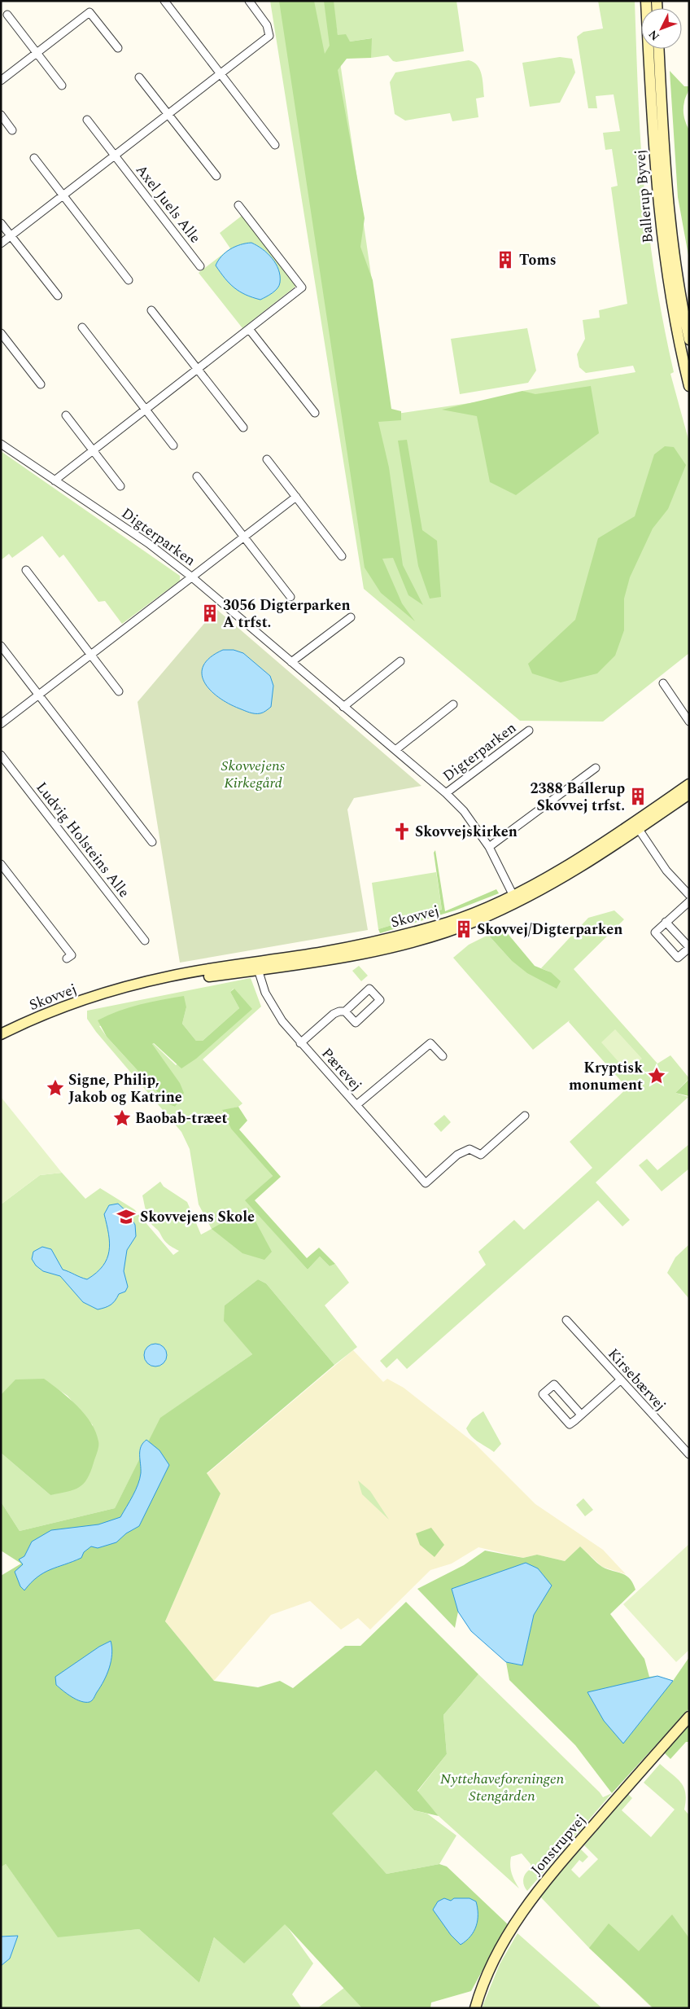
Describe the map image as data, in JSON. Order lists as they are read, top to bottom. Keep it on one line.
{"streets":{"street":["Ballerup Byvej","Axel Juels Alle","Digterparken","Ludvig Holsteins Alle","Skovvej","Pærevej","Kirsebærvej","Jonstrupvej"]},"crossings":[["Digterparken","Skovvej"],["Skovvej","Pærevej"]],"parks":["Skovvejens Kirkegård","Nyttehaveforeningen Stengården"],"places":{"building":["Toms","3056 Digterparken A trfst.","2388 Ballerup Skovvej trfst.","Skovvej/Digterparken"],"church":["Skovvejskirken"],"place":["Kryptisk monument","Signe, Philip, Jakob og Katrine","Baobab-træet"],"school or university":["Skovvejens Skole"]},"north":"bottom left"}
